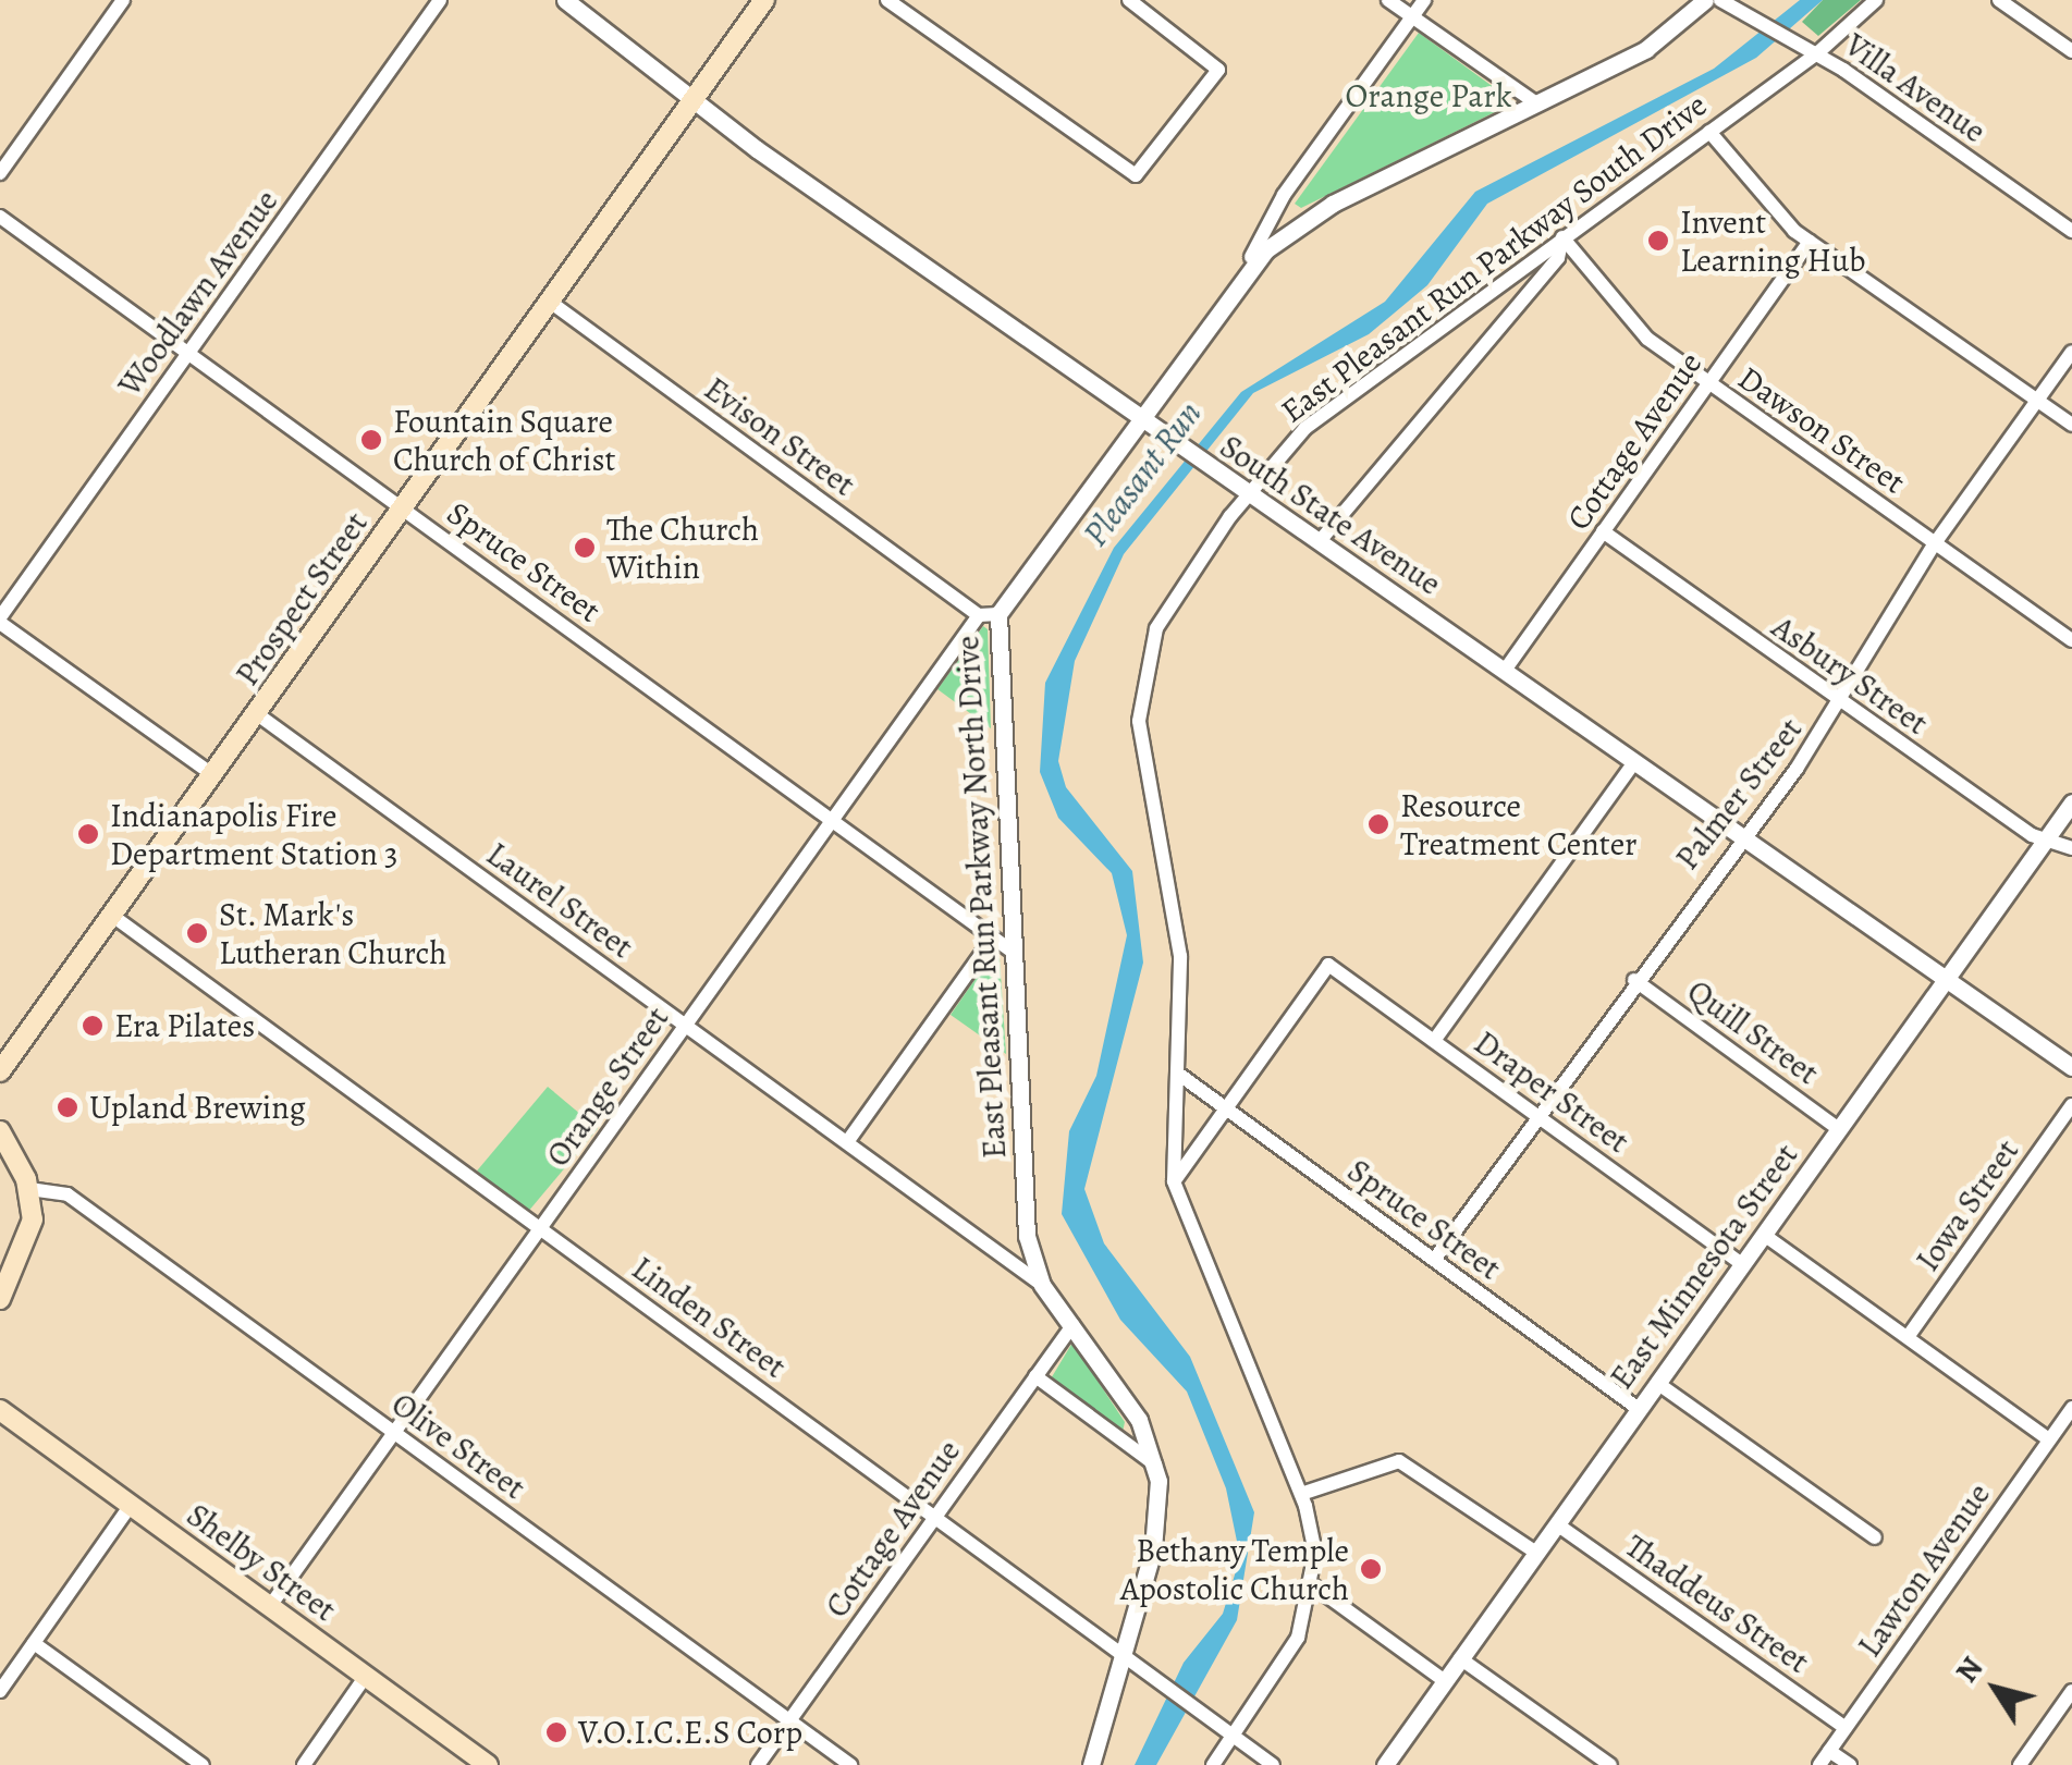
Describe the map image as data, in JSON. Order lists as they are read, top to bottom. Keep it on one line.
{"streets":{"main road":["Prospect Street","Shelby Street"],"street":["Villa Avenue","East Pleasant Run Parkway South Drive","Woodlawn Avenue","Dawson Street","Evison Street","Cottage Avenue","South State Avenue","Spruce Street","Asbury Street","Palmer Street","East Pleasant Run Parkway North Drive","Laurel Street","Quill Street","Orange Street","Draper Street","Iowa Street","East Minnesota Street","Linden Street","Olive Street","Lawton Avenue","Thaddeus Street"]},"crossings":[["Villa Avenue","East Pleasant Run Parkway South Drive"],["East Pleasant Run Parkway South Drive","Dawson Street"],["East Pleasant Run Parkway South Drive","South State Avenue"],["East Pleasant Run Parkway South Drive","Spruce Street"],["East Pleasant Run Parkway South Drive","Linden Street"],["Woodlawn Avenue","Spruce Street"],["Dawson Street","Cottage Avenue"],["Dawson Street","Palmer Street"],["Evison Street","Prospect Street"],["Evison Street","Orange Street"],["Cottage Avenue","South State Avenue"],["Cottage Avenue","Asbury Street"],["Cottage Avenue","East Pleasant Run Parkway North Drive"],["Cottage Avenue","Linden Street"],["Cottage Avenue","Olive Street"],["South State Avenue","Prospect Street"],["South State Avenue","Palmer Street"],["South State Avenue","East Pleasant Run Parkway North Drive"],["South State Avenue","East Minnesota Street"],["Spruce Street","Prospect Street"],["Spruce Street","Palmer Street"],["Spruce Street","East Pleasant Run Parkway North Drive"],["Spruce Street","Orange Street"],["Spruce Street","Draper Street"],["Spruce Street","East Minnesota Street"],["Prospect Street","Laurel Street"],["Prospect Street","Linden Street"],["Asbury Street","Palmer Street"],["Asbury Street","East Minnesota Street"],["Palmer Street","Quill Street"],["Palmer Street","Draper Street"],["East Pleasant Run Parkway North Drive","Laurel Street"],["East Pleasant Run Parkway North Drive","Linden Street"],["Laurel Street","Orange Street"],["Quill Street","East Minnesota Street"],["Orange Street","Linden Street"],["Orange Street","Olive Street"],["Orange Street","Shelby Street"],["Draper Street","East Minnesota Street"],["East Minnesota Street","Thaddeus Street"],["Lawton Avenue","Thaddeus Street"]],"water":["Pleasant Run"],"parks":["Orange Park"],"places":["Invent Learning Hub","Fountain Square Church of Christ","The Church Within","Resource Treatment Center","Indianapolis Fire Department Station 3","St. Mark's Lutheran Church","Era Pilates","Upland Brewing","Bethany Temple Apostolic Church","V.O.I.C.E.S Corp"],"north":"top left"}
